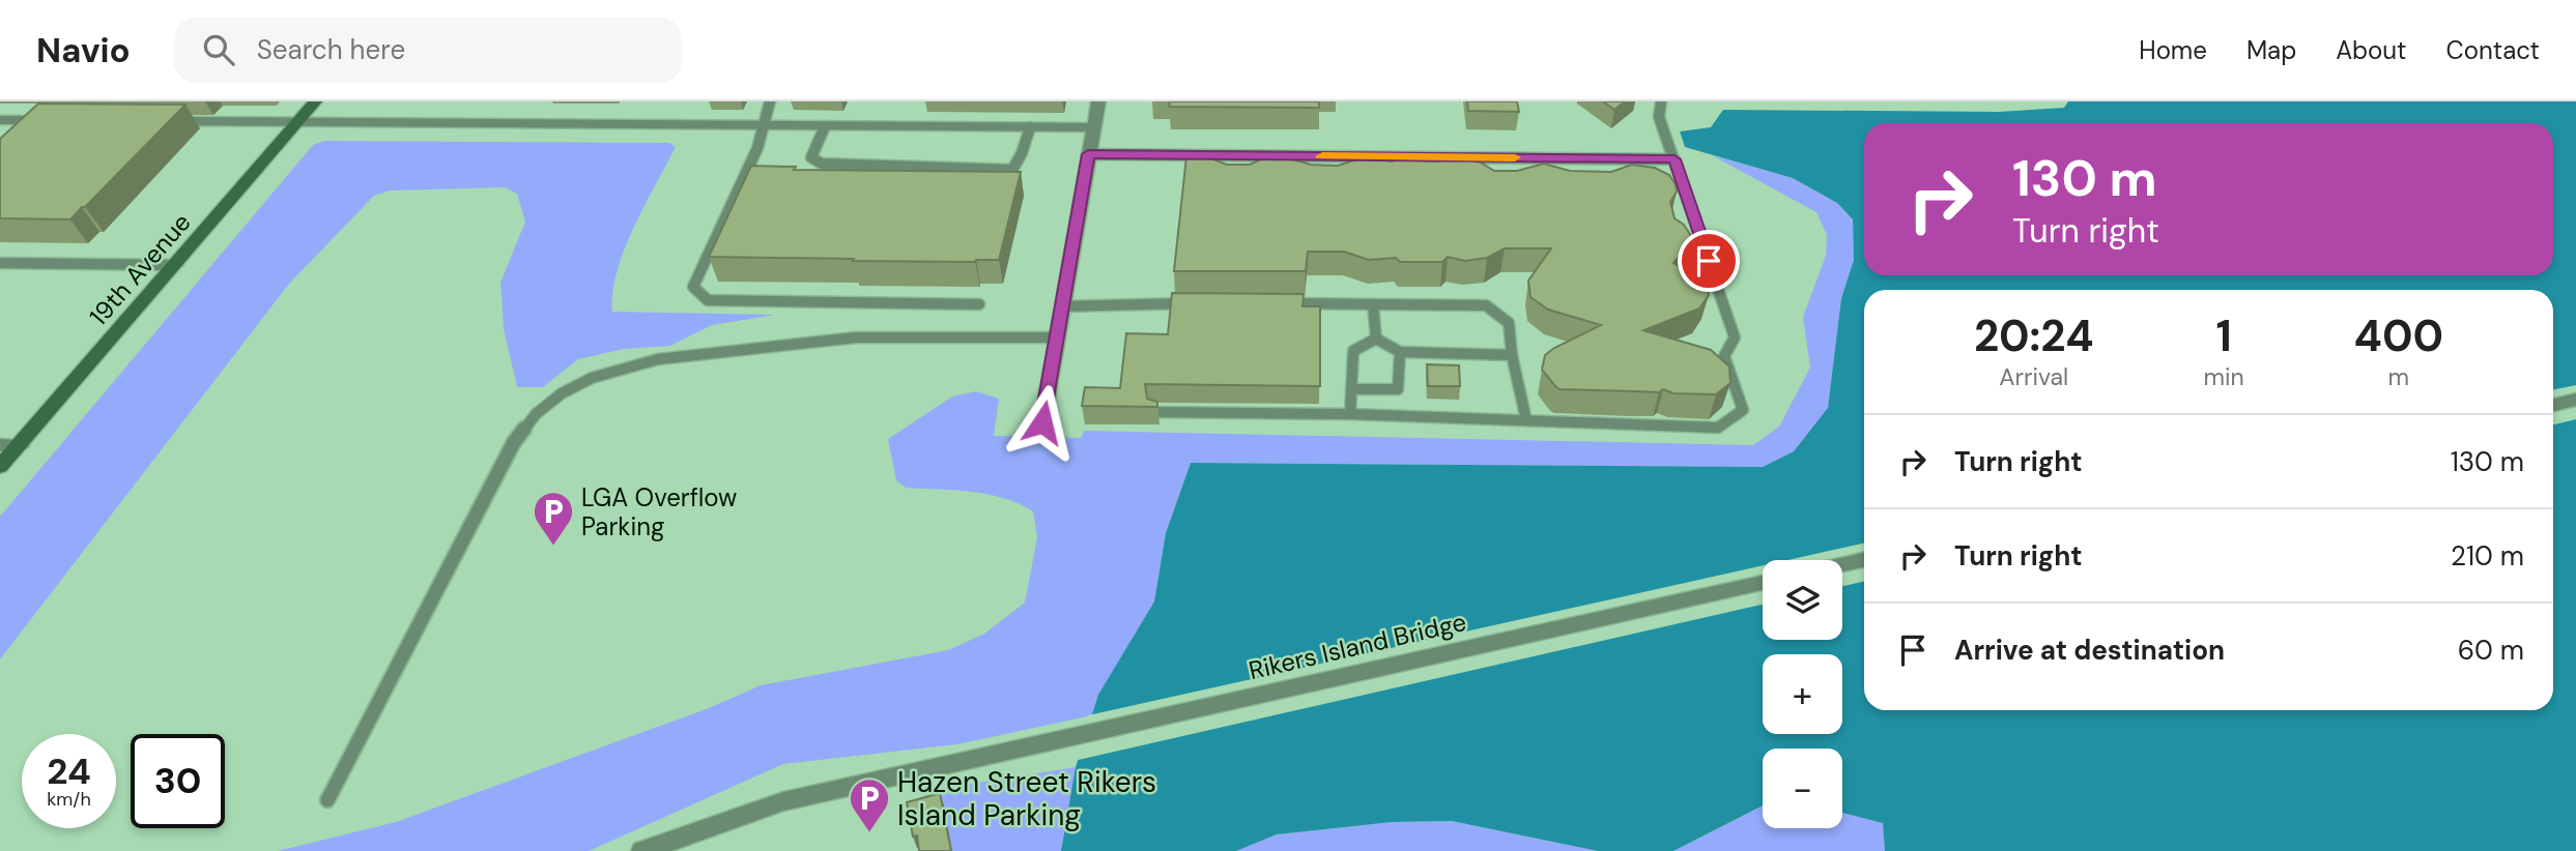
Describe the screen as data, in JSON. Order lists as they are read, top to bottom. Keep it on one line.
{"streets":{"street":["19th Avenue","Rikers Island Bridge"]},"places":{"parking":["LGA Overflow Parking","Hazen Street Rikers Island Parking"]},"page":{"header":"Navio","search":"Search here","nav":["Home","Map","About","Contact"],"turn":["130 m","Turn right"],"eta":["20:24","Arrival","1","min","400","m"],"list":[{"name":"Turn right","value":"130 m"},{"name":"Turn right","value":"210 m"},{"name":"Arrive at destination","value":"60 m"}],"map_buttons":["+","−"],"speed":"24 km/h","limit":"30"}}
